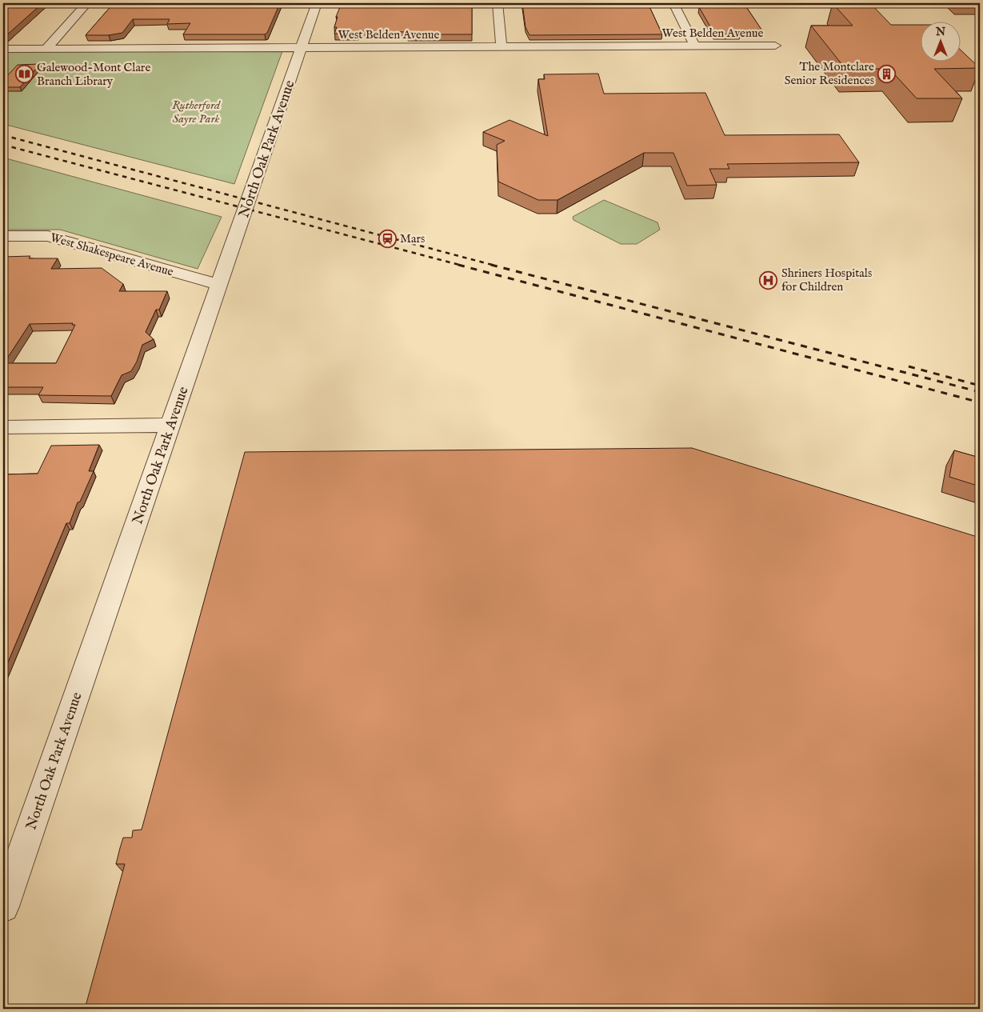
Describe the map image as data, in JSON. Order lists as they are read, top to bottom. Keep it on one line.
{"streets":{"street":["West Belden Avenue","North Oak Park Avenue","West Shakespeare Avenue"]},"crossings":[["West Belden Avenue","North Oak Park Avenue"],["North Oak Park Avenue","West Shakespeare Avenue"]],"parks":["Rutherford Sayre Park"],"places":{"building":["The Montclare Senior Residences"],"library":["Galewood-Mont Clare Branch Library"],"station":["Mars"],"hospital":["Shriners Hospitals for Children"]},"north":"top"}
